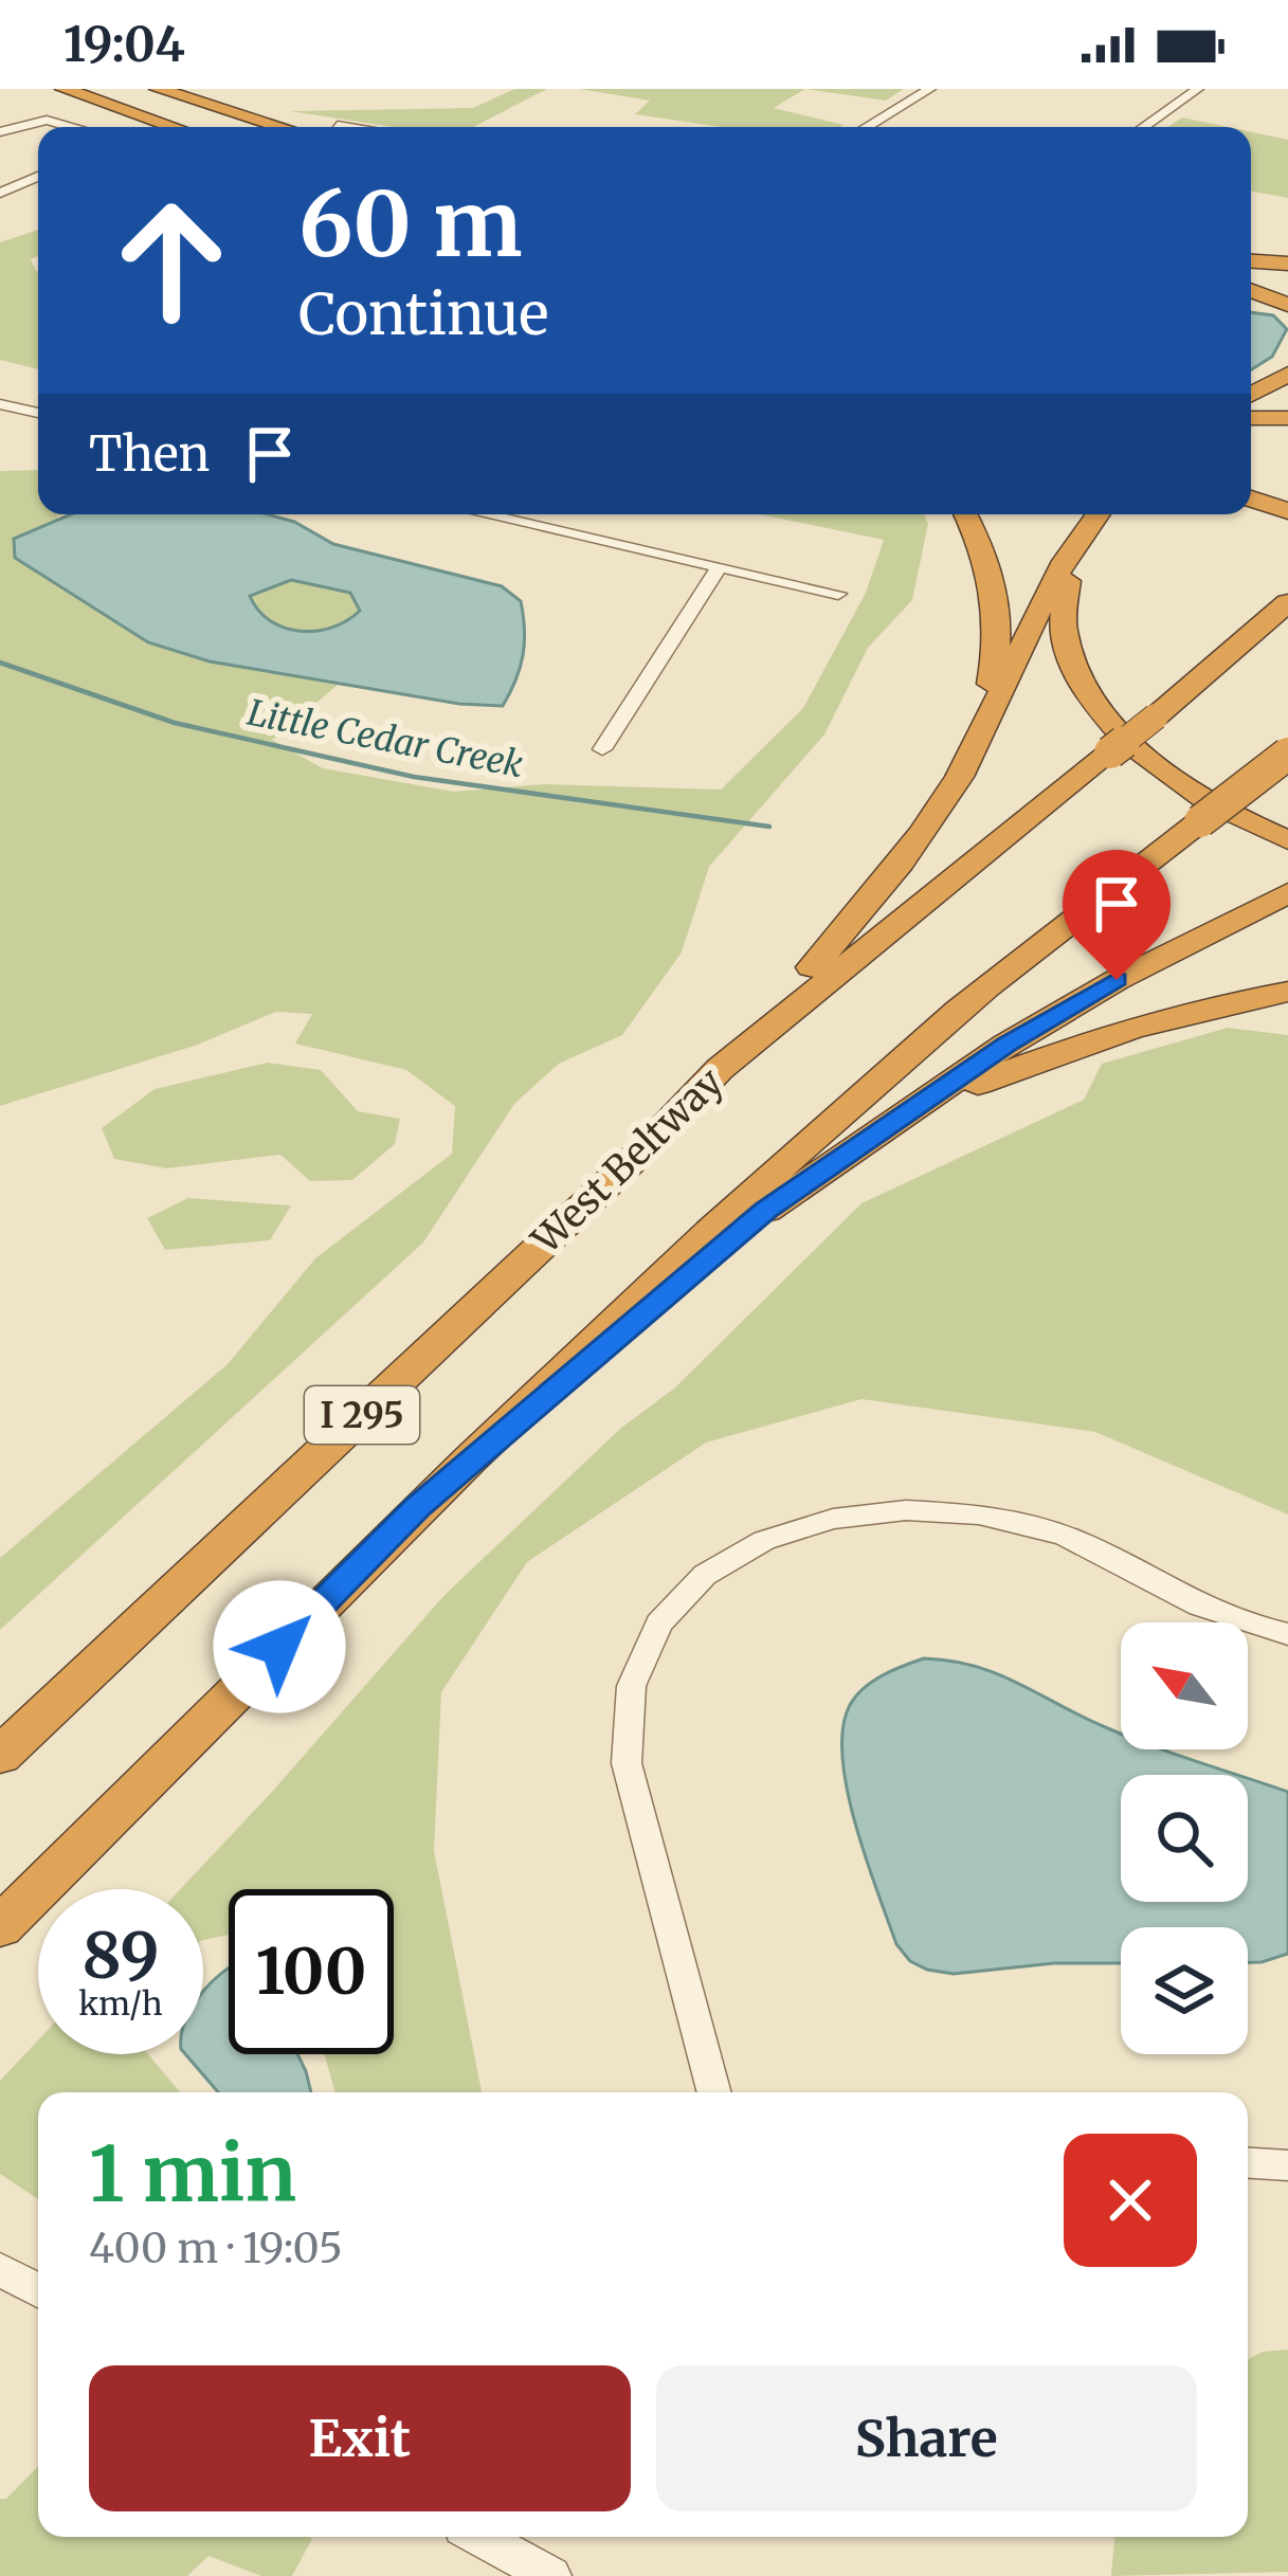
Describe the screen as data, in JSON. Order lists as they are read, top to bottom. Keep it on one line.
{"streets":{"highway":["West Beltway","I 295"]},"water":["Little Cedar Creek"],"north":"top left","page":{"status":"19:04","turn":["60 m","Continue"],"then":"Then","speed":"89 km/h","limit":"100","heading":["1 min","400 m · 19:05"],"buttons":["Exit","Share"]}}
